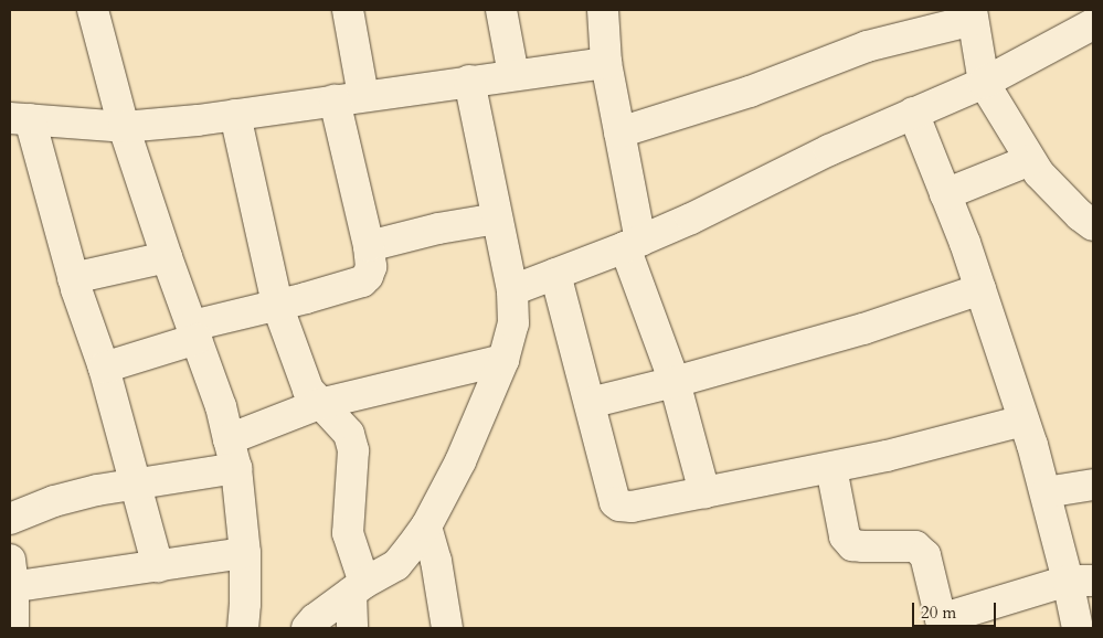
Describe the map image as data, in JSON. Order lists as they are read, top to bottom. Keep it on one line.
{"scale_bar":"20 m"}
